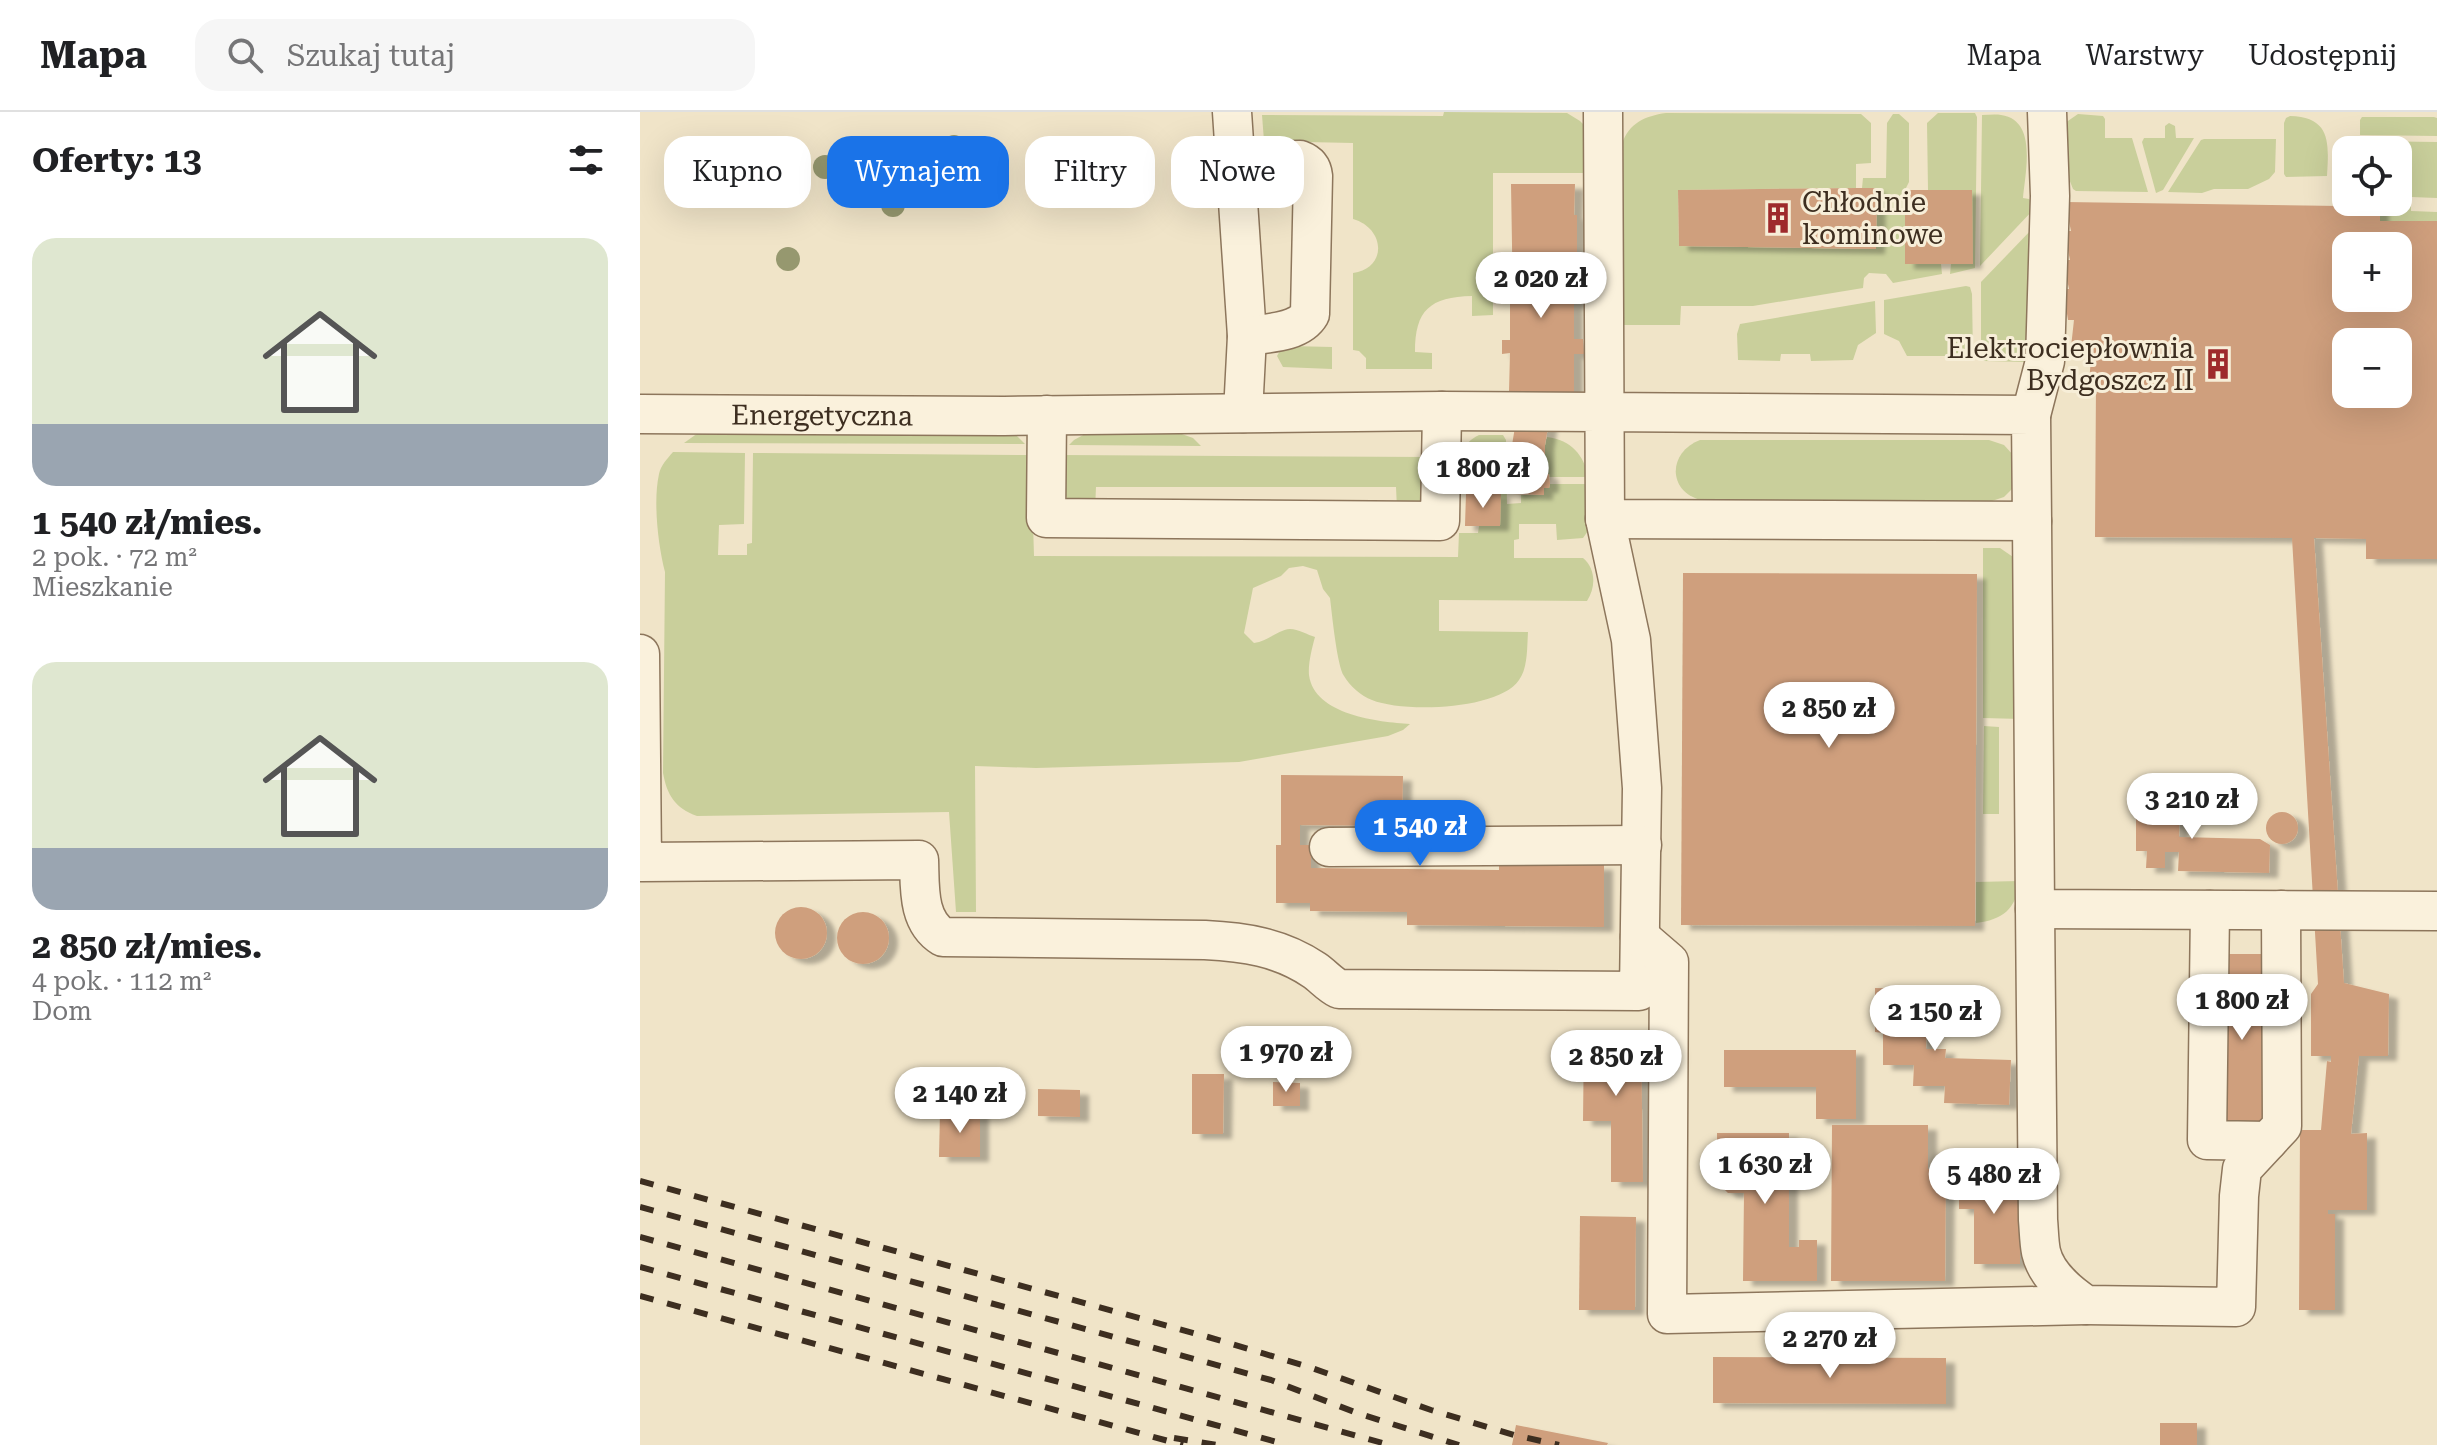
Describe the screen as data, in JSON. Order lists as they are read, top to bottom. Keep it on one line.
{"streets":{"street":["Energetyczna"]},"places":{"building":["Chłodnie kominowe","Elektrociepłownia Bydgoszcz II"]},"page":{"header":"Mapa","search":"Szukaj tutaj","nav":["Mapa","Warstwy","Udostępnij"],"heading":"Oferty: 13","map_buttons":["+","−"],"chip":["Kupno","Wynajem","Filtry","Nowe"],"list":[{"name":"1 540 zł/mies.","note":"2 pok. · 72 m² · Mieszkanie"},{"name":"2 850 zł/mies.","note":"4 pok. · 112 m² · Dom"}],"price":["2 020 zł","1 800 zł","2 850 zł","3 210 zł","1 540 zł","1 800 zł","2 150 zł","1 970 zł","2 850 zł","2 140 zł","1 630 zł","5 480 zł","2 270 zł"]}}
